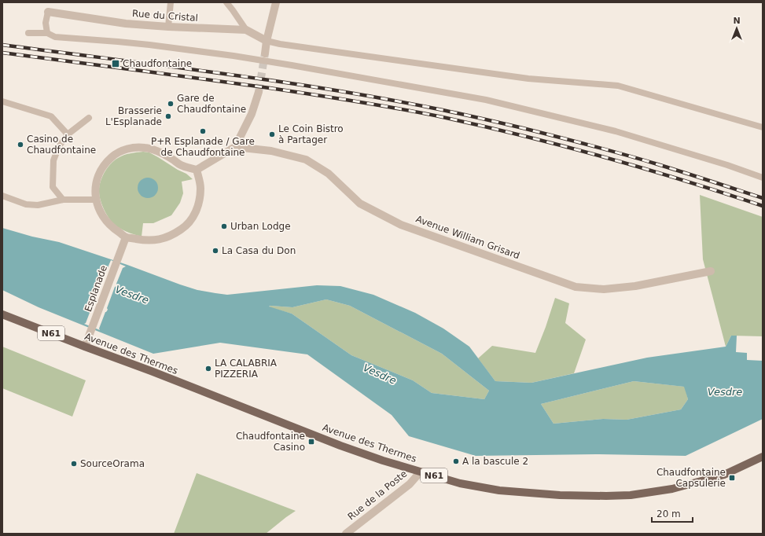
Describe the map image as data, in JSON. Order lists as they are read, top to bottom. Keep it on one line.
{"streets":{"main road":["N61","Avenue des Thermes"],"street":["Rue du Cristal","Avenue William Grisard","Esplanade","Rue de la Poste"]},"crossings":[["Esplanade","Avenue des Thermes"],["Avenue des Thermes","Rue de la Poste"]],"water":["Vesdre"],"places":{"transit":["Chaudfontaine","Chaudfontaine Casino","Chaudfontaine Capsulerie"],"other":["Gare de Chaudfontaine","Brasserie L'Esplanade","P+R Esplanade / Gare de Chaudfontaine","Le Coin Bistro à Partager","Casino de Chaudfontaine","Urban Lodge","La Casa du Don","LA CALABRIA PIZZERIA","A la bascule 2","SourceOrama"]},"scale_bar":"20 m","north":"top"}
